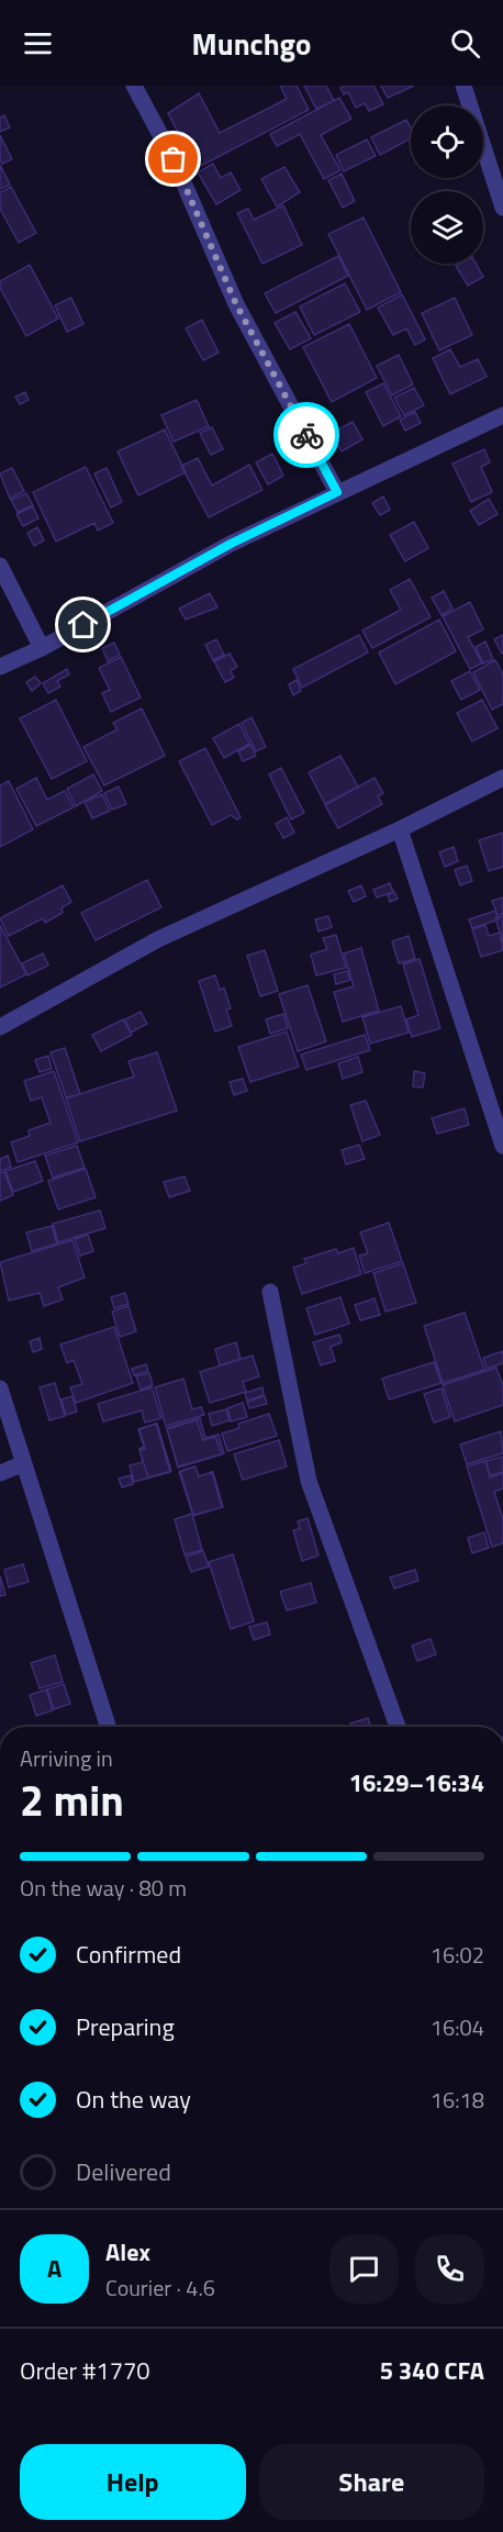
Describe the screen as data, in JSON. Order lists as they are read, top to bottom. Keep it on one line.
{"page":{"header":"Munchgo","heading":["2 min","Arriving in","16:29–16:34"],"panel":["Alex","Courier · 4.6","Order #1770","5 340 CFA"],"bar":"On the way · 80 m","list":[["Confirmed","16:02"],["Preparing","16:04"],["On the way","16:18"],"Delivered"],"round":"A","buttons":["Help","Share"]}}
